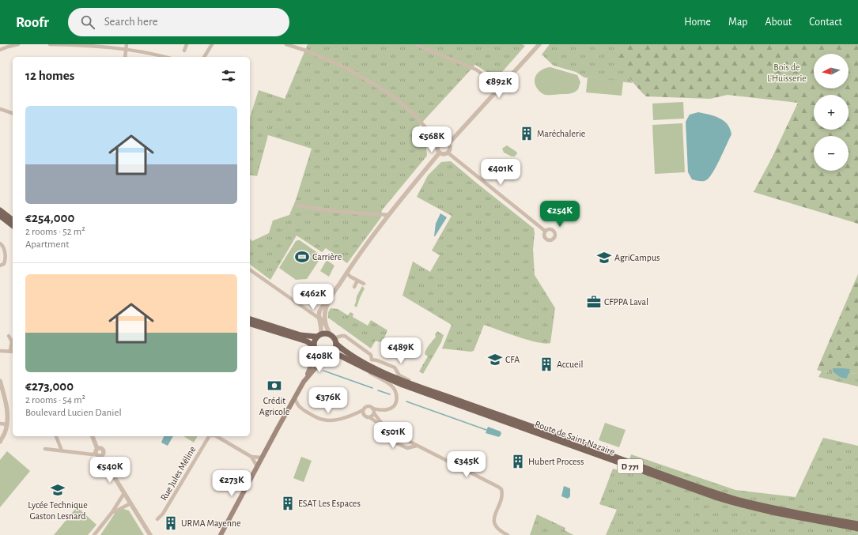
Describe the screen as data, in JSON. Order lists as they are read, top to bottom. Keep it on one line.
{"streets":{"main road":["Route de Saint-Nazaire","D 771"],"street":["Rue Jules Méline"]},"parks":["Bois de L'Huisserie"],"places":{"building":["Maréchalerie","Accueil","Hubert Process","ESAT Les Espaces","URMA Mayenne"],"sports":["Carrière"],"school or university":["AgriCampus","CFA","Lycée Technique Gaston Lesnard"],"office":["CFPPA Laval"],"bank":["Crédit Agricole"]},"north":"left","page":{"header":"Roofr","search":"Search here","nav":["Home","Map","About","Contact"],"map_buttons":["+","−"],"heading":"12 homes","price":["€892K","€568K","€401K","€254K","€462K","€489K","€408K","€376K","€501K","€345K","€540K","€273K"],"list":[{"name":"€254,000","note":"2 rooms · 52 m² · Apartment"},{"name":"€273,000","note":"2 rooms · 54 m² · Boulevard Lucien Daniel"}]}}
